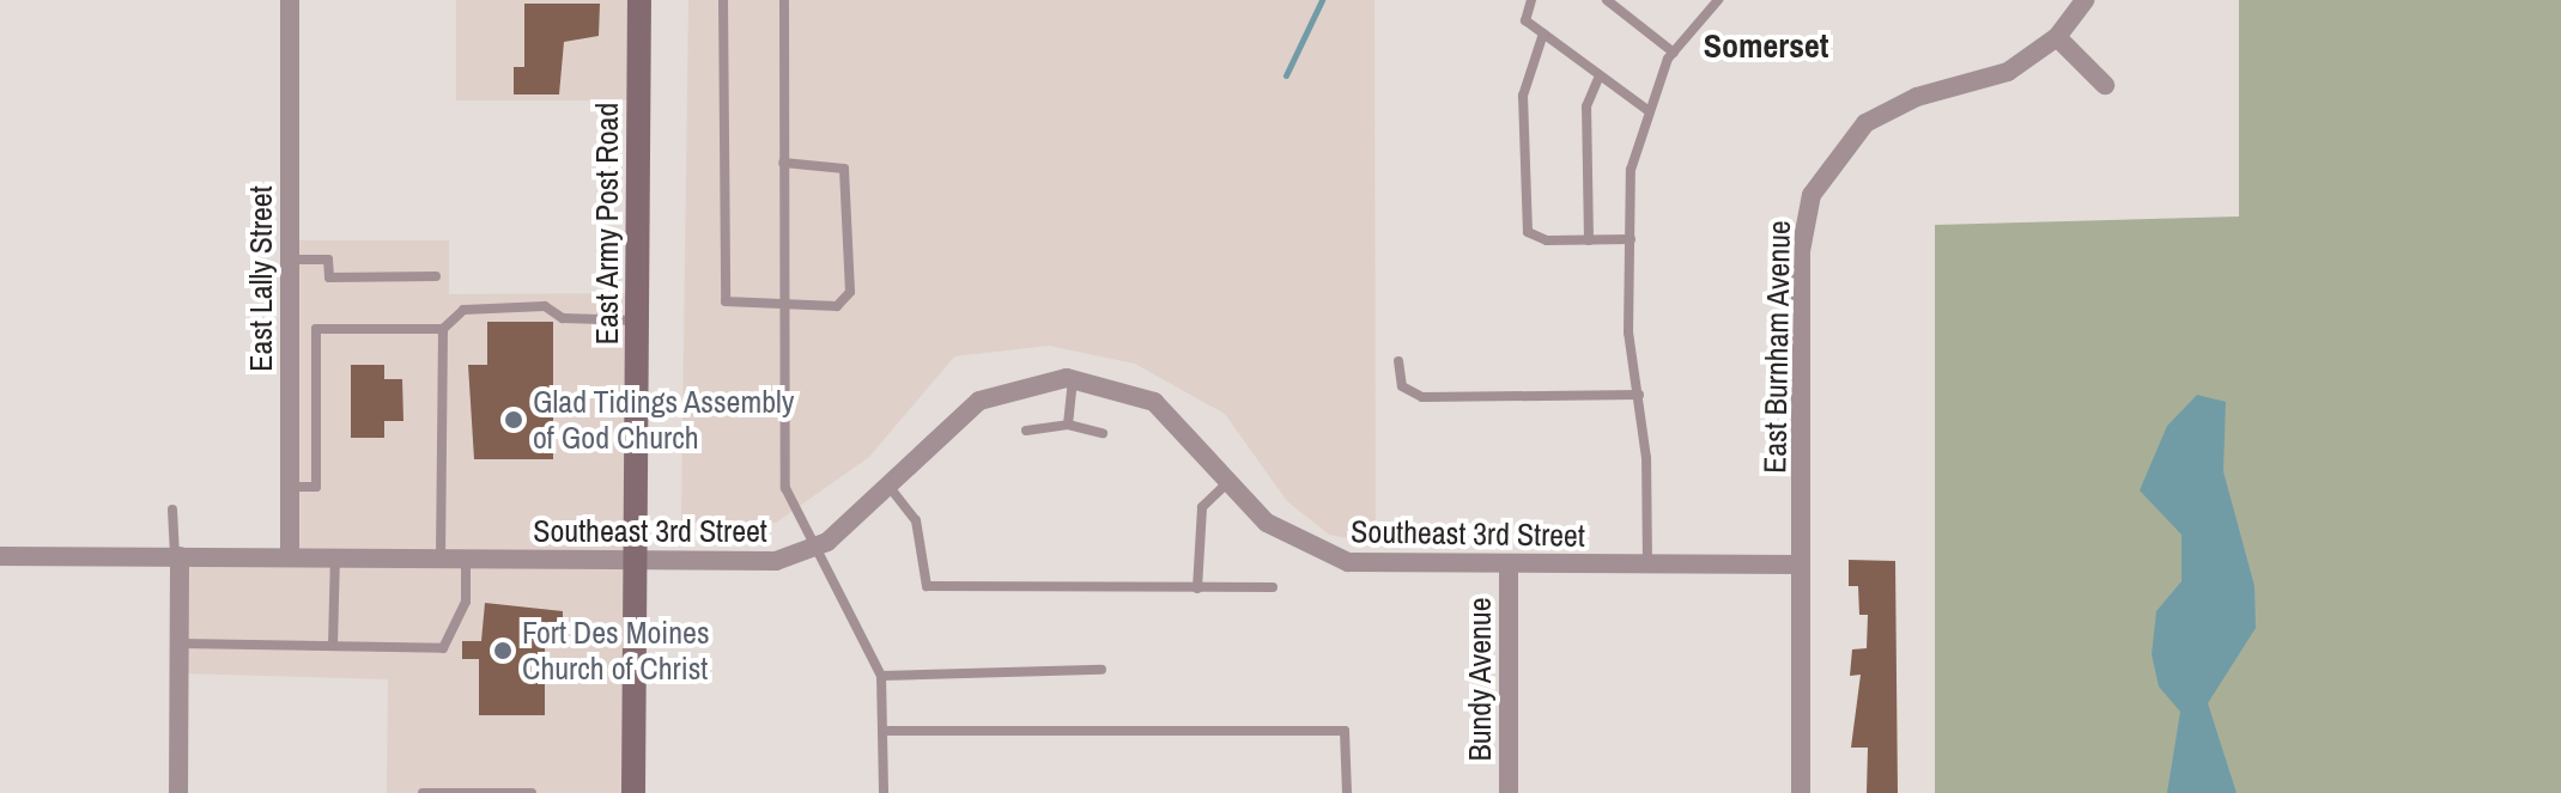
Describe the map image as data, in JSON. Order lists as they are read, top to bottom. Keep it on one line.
{"streets":{"main road":["East Army Post Road"],"street":["East Lally Street","East Burnham Avenue","Southeast 3rd Street","Bundy Avenue"]},"crossings":[["East Army Post Road","Southeast 3rd Street"],["East Lally Street","Southeast 3rd Street"],["East Burnham Avenue","Southeast 3rd Street"],["Southeast 3rd Street","Bundy Avenue"]],"districts":["Somerset"],"places":["Glad Tidings Assembly of God Church","Fort Des Moines Church of Christ"]}
